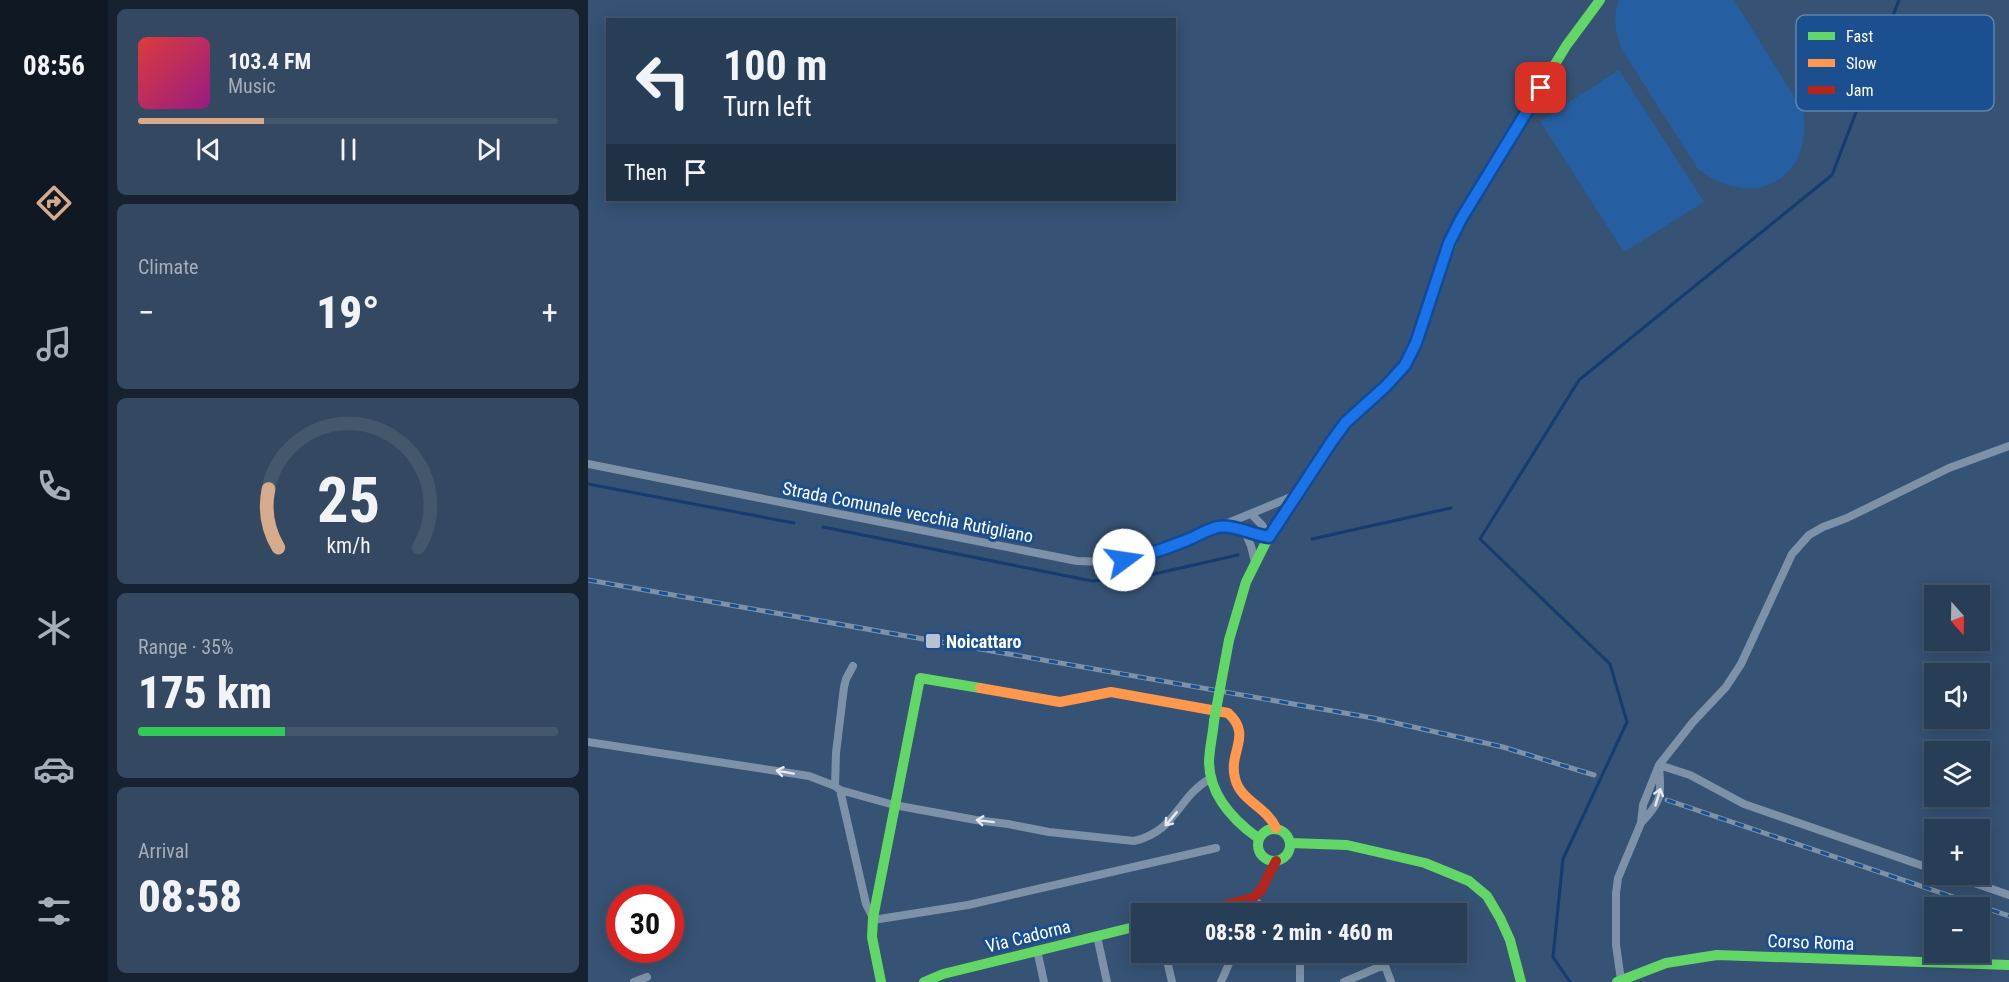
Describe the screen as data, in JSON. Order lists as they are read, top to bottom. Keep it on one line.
{"streets":{"main road":["Via Cadorna","Corso Roma"],"street":["Strada Comunale vecchia Rutigliano"]},"places":{"transit":["Noicattaro"]},"legend":["Fast","Slow","Jam"],"north":"bottom","page":{"tabs":"08:56","turn":["100 m","Turn left"],"song":["103.4 FM","Music"],"then":"Then","tile":["Climate",["Range · 35%","175 km"],["Arrival","08:58"]],"heat":["−","19°","+"],"map_buttons":["+","−"],"limit":"30","trip":"08:58 · 2 min · 460 m","gauge":["25","km/h"]}}
